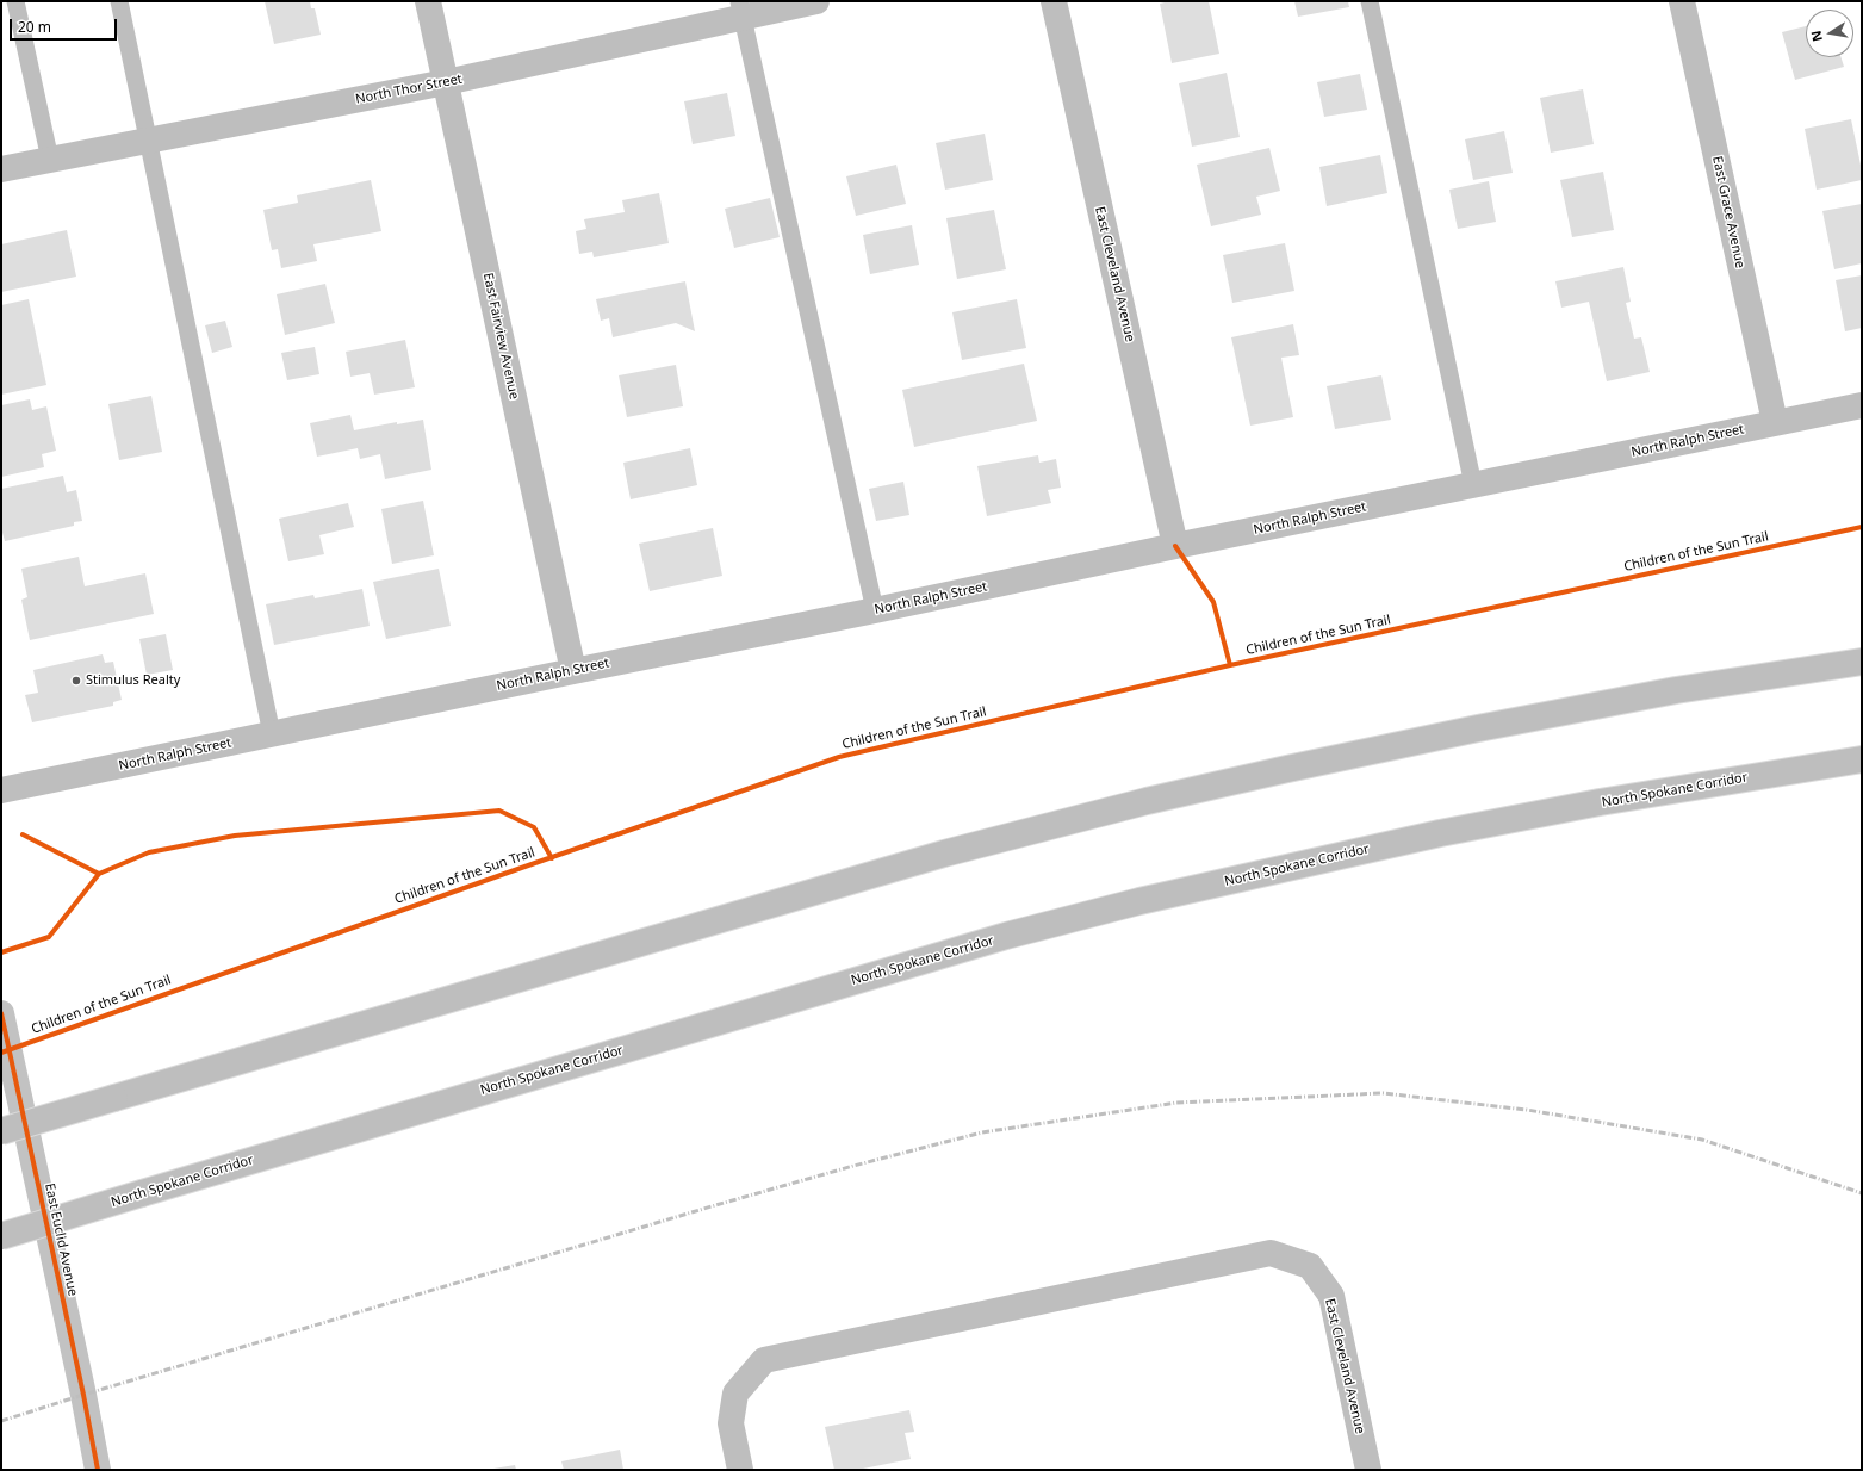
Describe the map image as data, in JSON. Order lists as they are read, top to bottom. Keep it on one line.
{"streets":{"main road":["North Thor Street","East Grace Avenue","East Cleveland Avenue","East Fairview Avenue","North Ralph Street","North Spokane Corridor","East Euclid Avenue"],"cycle path":["Children of the Sun Trail"]},"crossings":[["North Thor Street","East Fairview Avenue"],["East Grace Avenue","North Ralph Street"],["East Cleveland Avenue","North Ralph Street"],["East Fairview Avenue","North Ralph Street"]],"places":["Stimulus Realty"],"scale_bar":"20 m","north":"left"}
